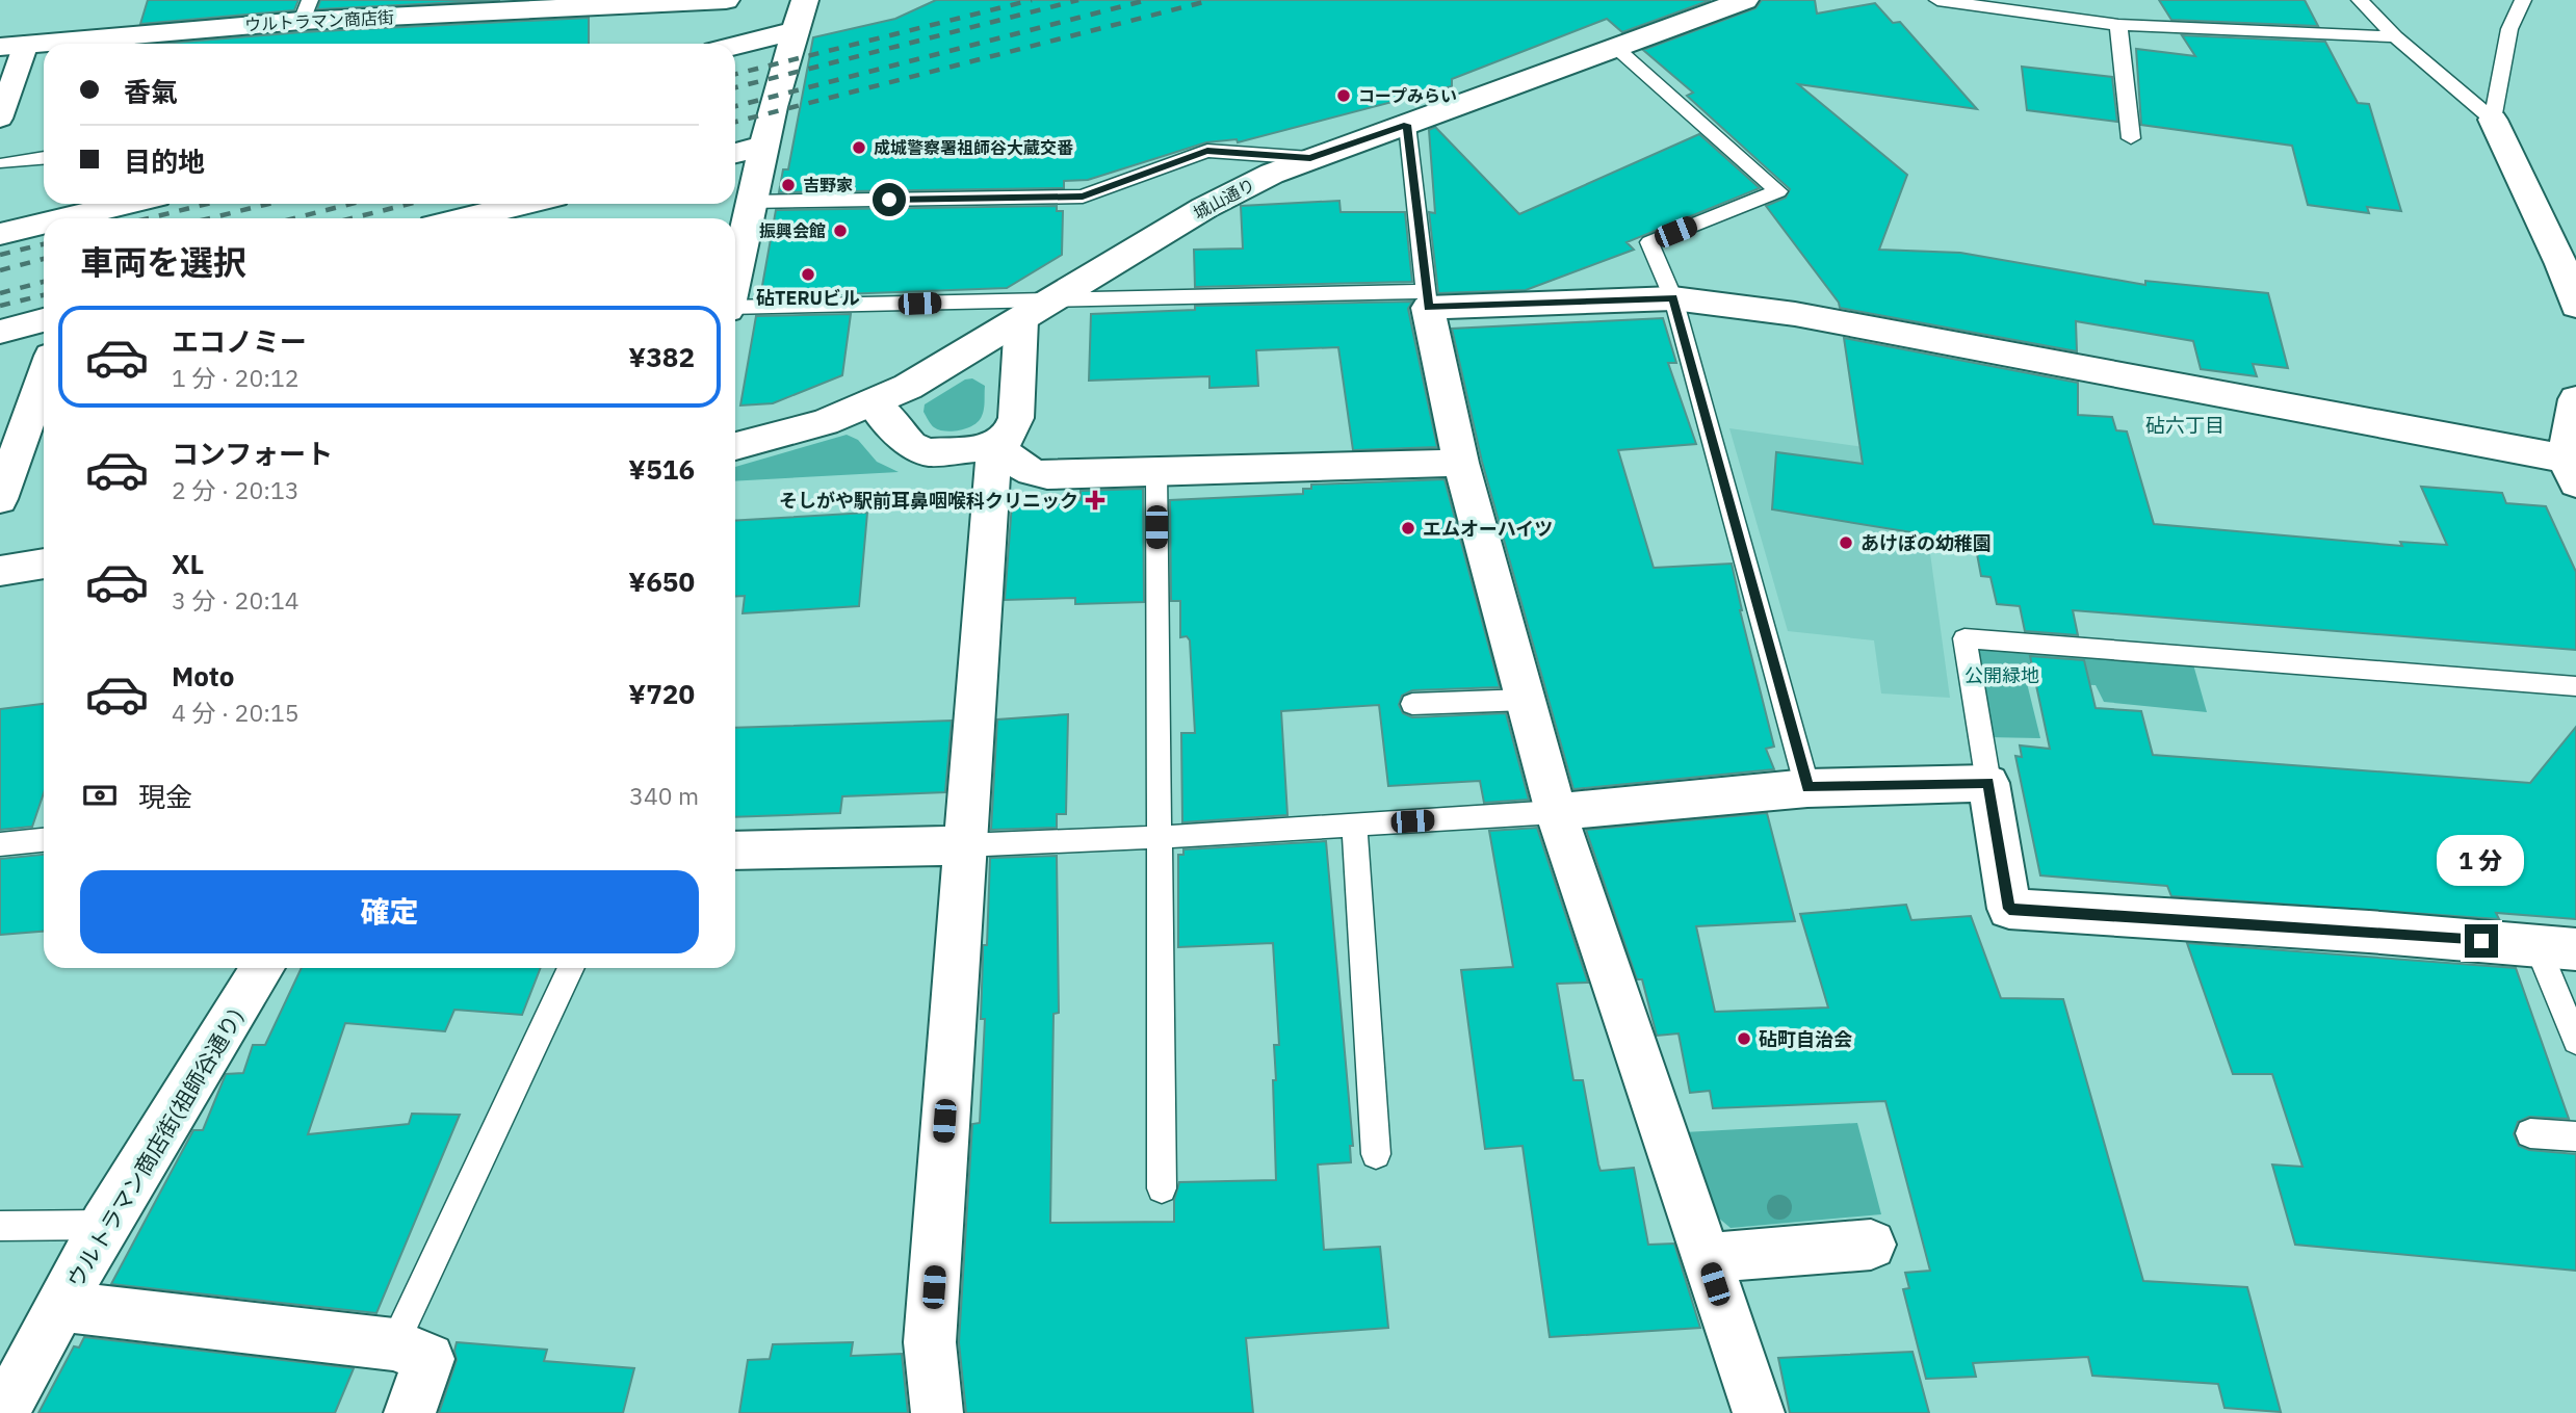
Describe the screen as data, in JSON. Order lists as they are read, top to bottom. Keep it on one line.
{"streets":{"street":["ウルトラマン商店街","城山通り","ウルトラマン商店街(祖師谷通り)"]},"districts":["砧六丁目"],"parks":["公開緑地"],"places":{"other":["コープみらい","成城警察署祖師谷大蔵交番","吉野家","振興会館","砧TERUビル","エムオーハイツ","あけぼの幼稚園","砧町自治会"],"health":["そしがや駅前耳鼻咽喉科クリニック"]},"page":{"banner":["香氣","目的地"],"heading":"車両を選択","list":[{"name":"エコノミー","note":"1 分 · 20:12","value":"¥382"},{"name":"コンフォート","note":"2 分 · 20:13","value":"¥516"},{"name":"XL","note":"3 分 · 20:14","value":"¥650"},{"name":"Moto","note":"4 分 · 20:15","value":"¥720"}],"pay":["現金","340 m"],"bubble":"1 分","buttons":"確定"}}
